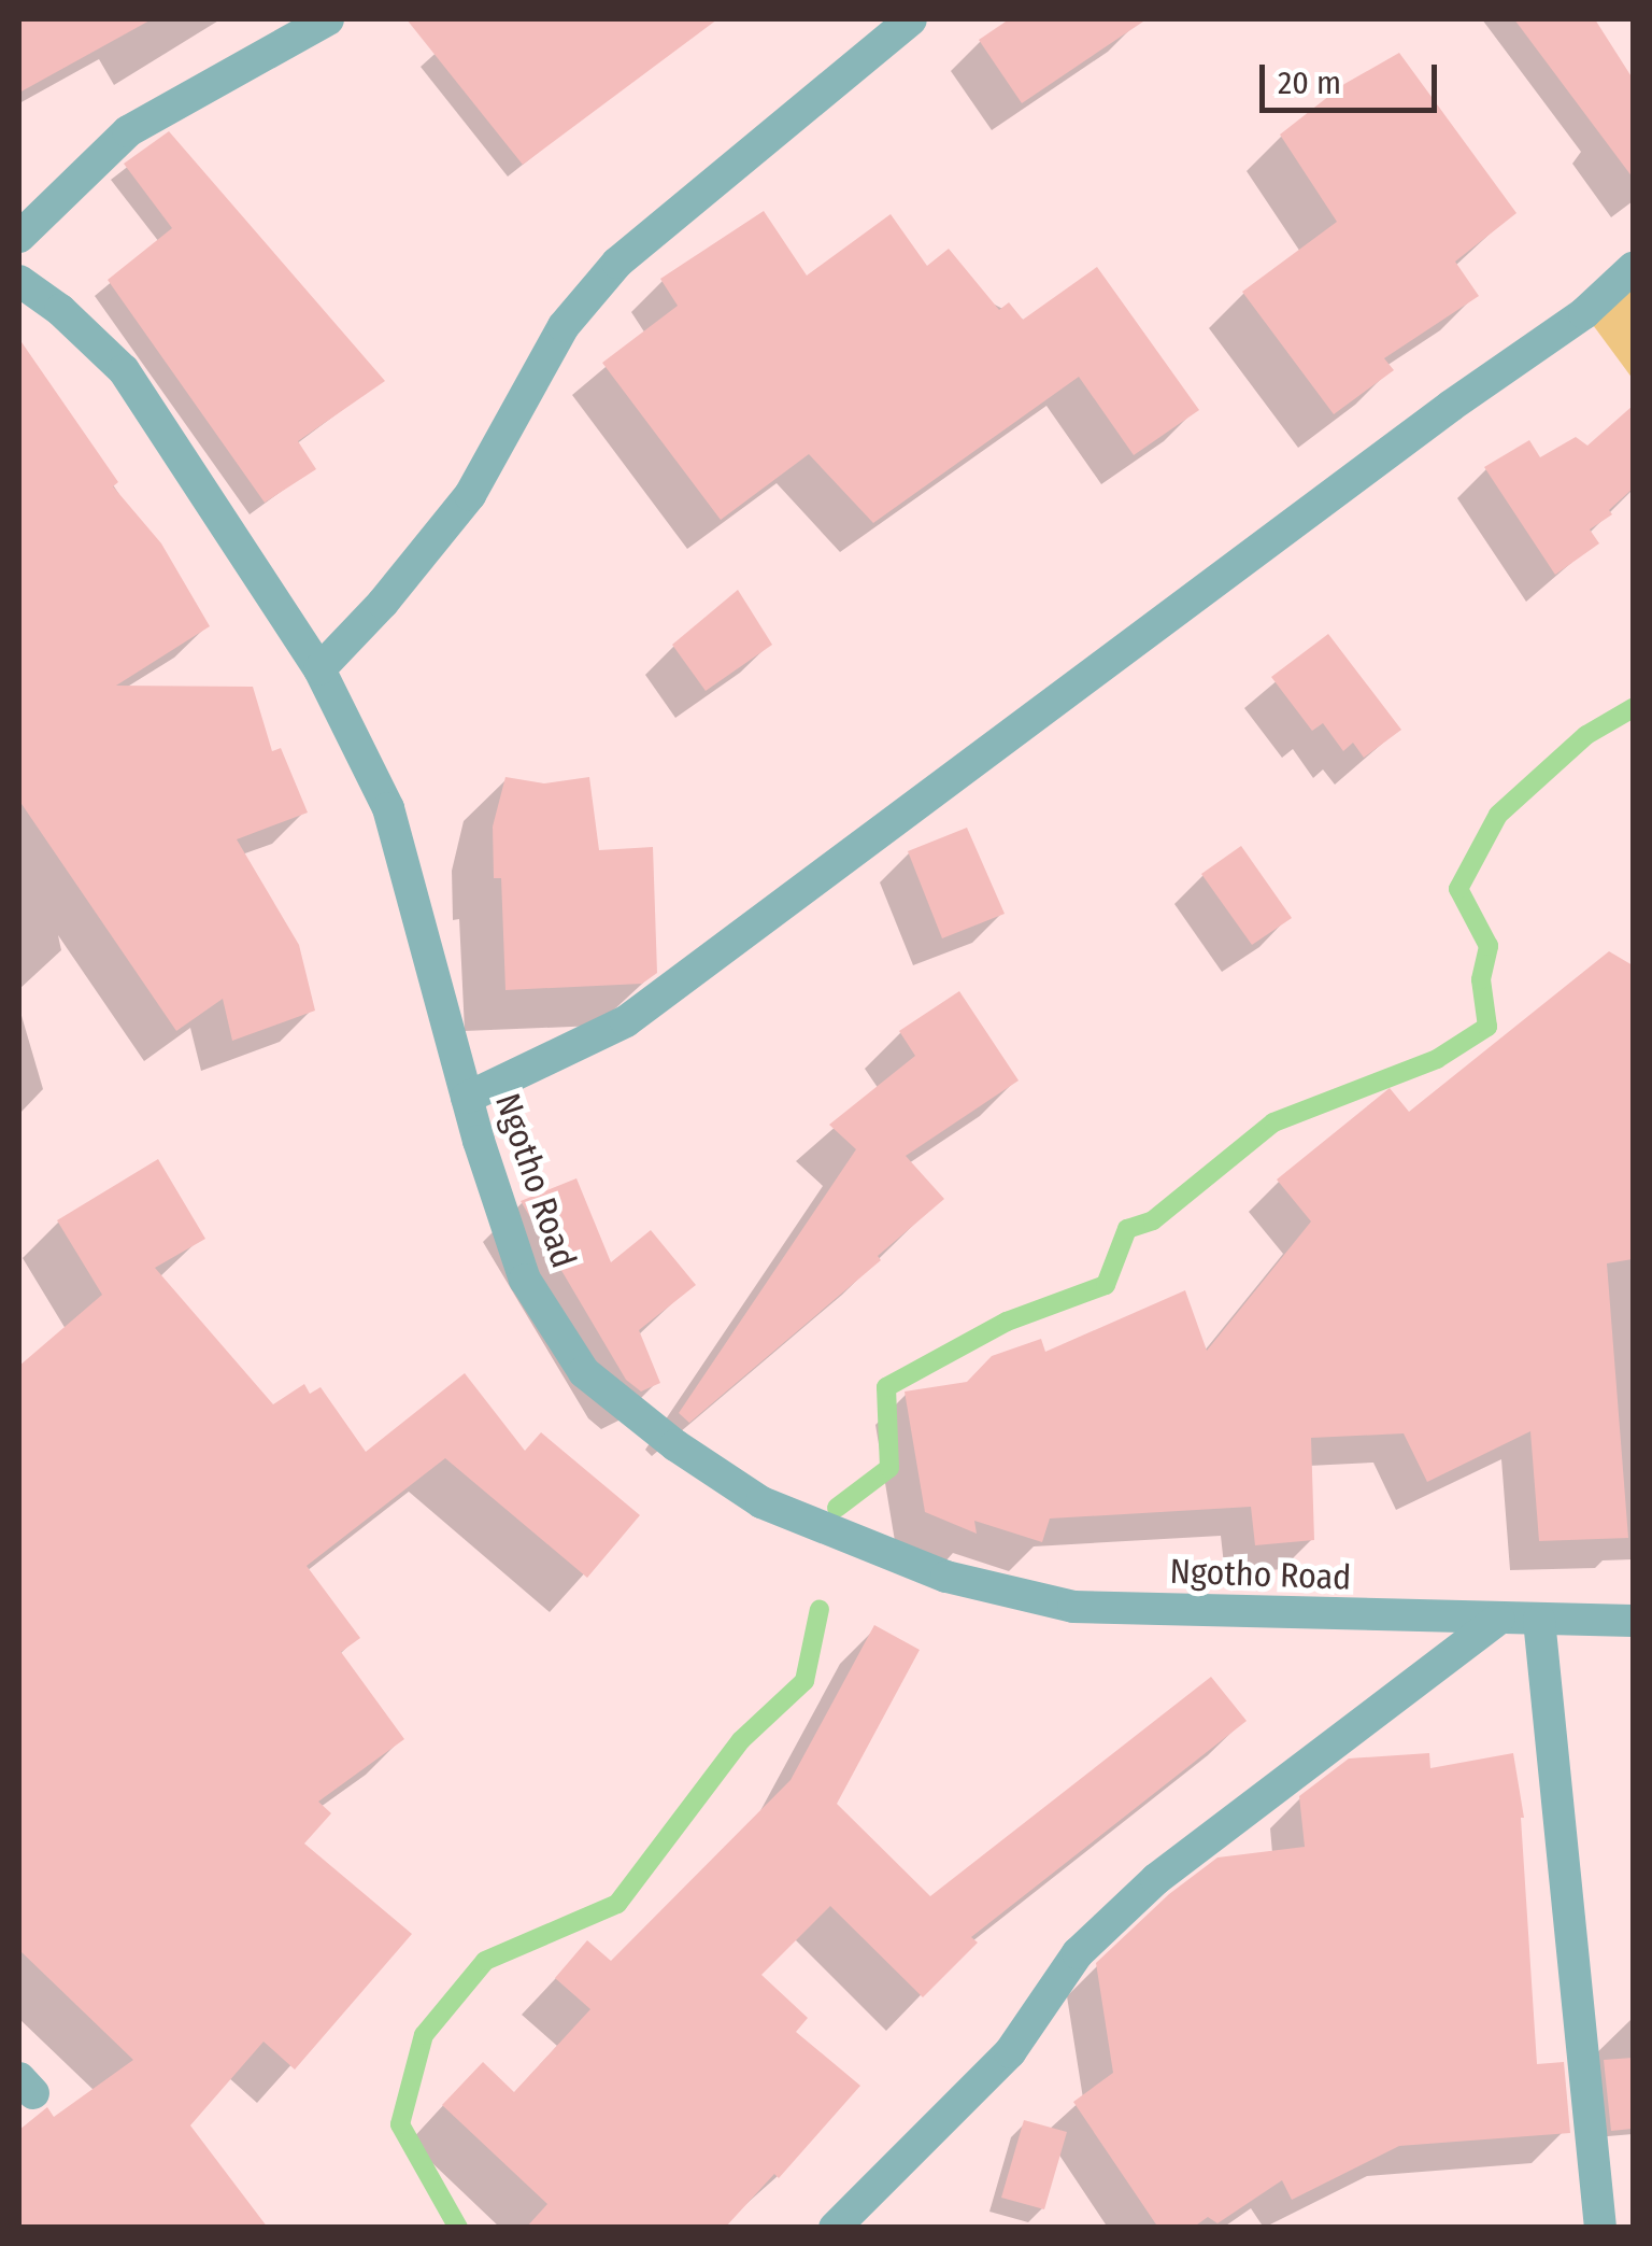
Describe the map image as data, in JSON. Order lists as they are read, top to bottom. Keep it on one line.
{"streets":{"street":["Ngotho Road"]},"scale_bar":"20 m"}
